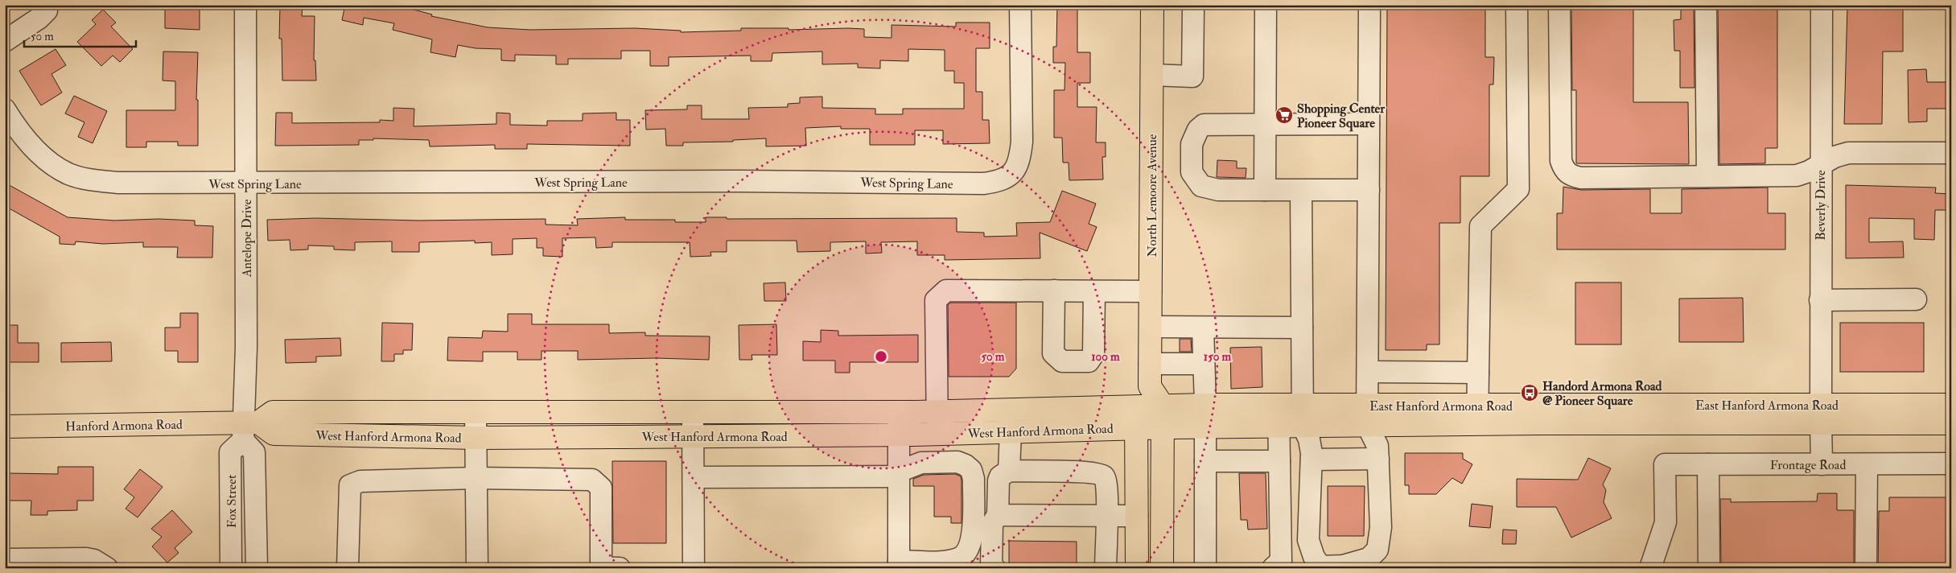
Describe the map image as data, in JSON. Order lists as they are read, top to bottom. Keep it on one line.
{"streets":{"main road":["North Lemoore Avenue","East Hanford Armona Road","Hanford Armona Road","West Hanford Armona Road"],"street":["West Spring Lane","Beverly Drive","Antelope Drive","Frontage Road","Fox Street"]},"crossings":[["West Spring Lane","Antelope Drive"],["Beverly Drive","East Hanford Armona Road"],["Beverly Drive","Frontage Road"],["Antelope Drive","Hanford Armona Road"],["Antelope Drive","West Hanford Armona Road"],["Antelope Drive","Fox Street"],["East Hanford Armona Road","West Hanford Armona Road"],["Hanford Armona Road","West Hanford Armona Road"],["Hanford Armona Road","Fox Street"],["West Hanford Armona Road","Fox Street"]],"places":{"supermarket":["Shopping Center Pioneer Square"],"bus stop":["Handord Armona Road @ Pioneer Square"]},"scale_bar":"50 m","rings":["50 m","100 m","150 m"]}
